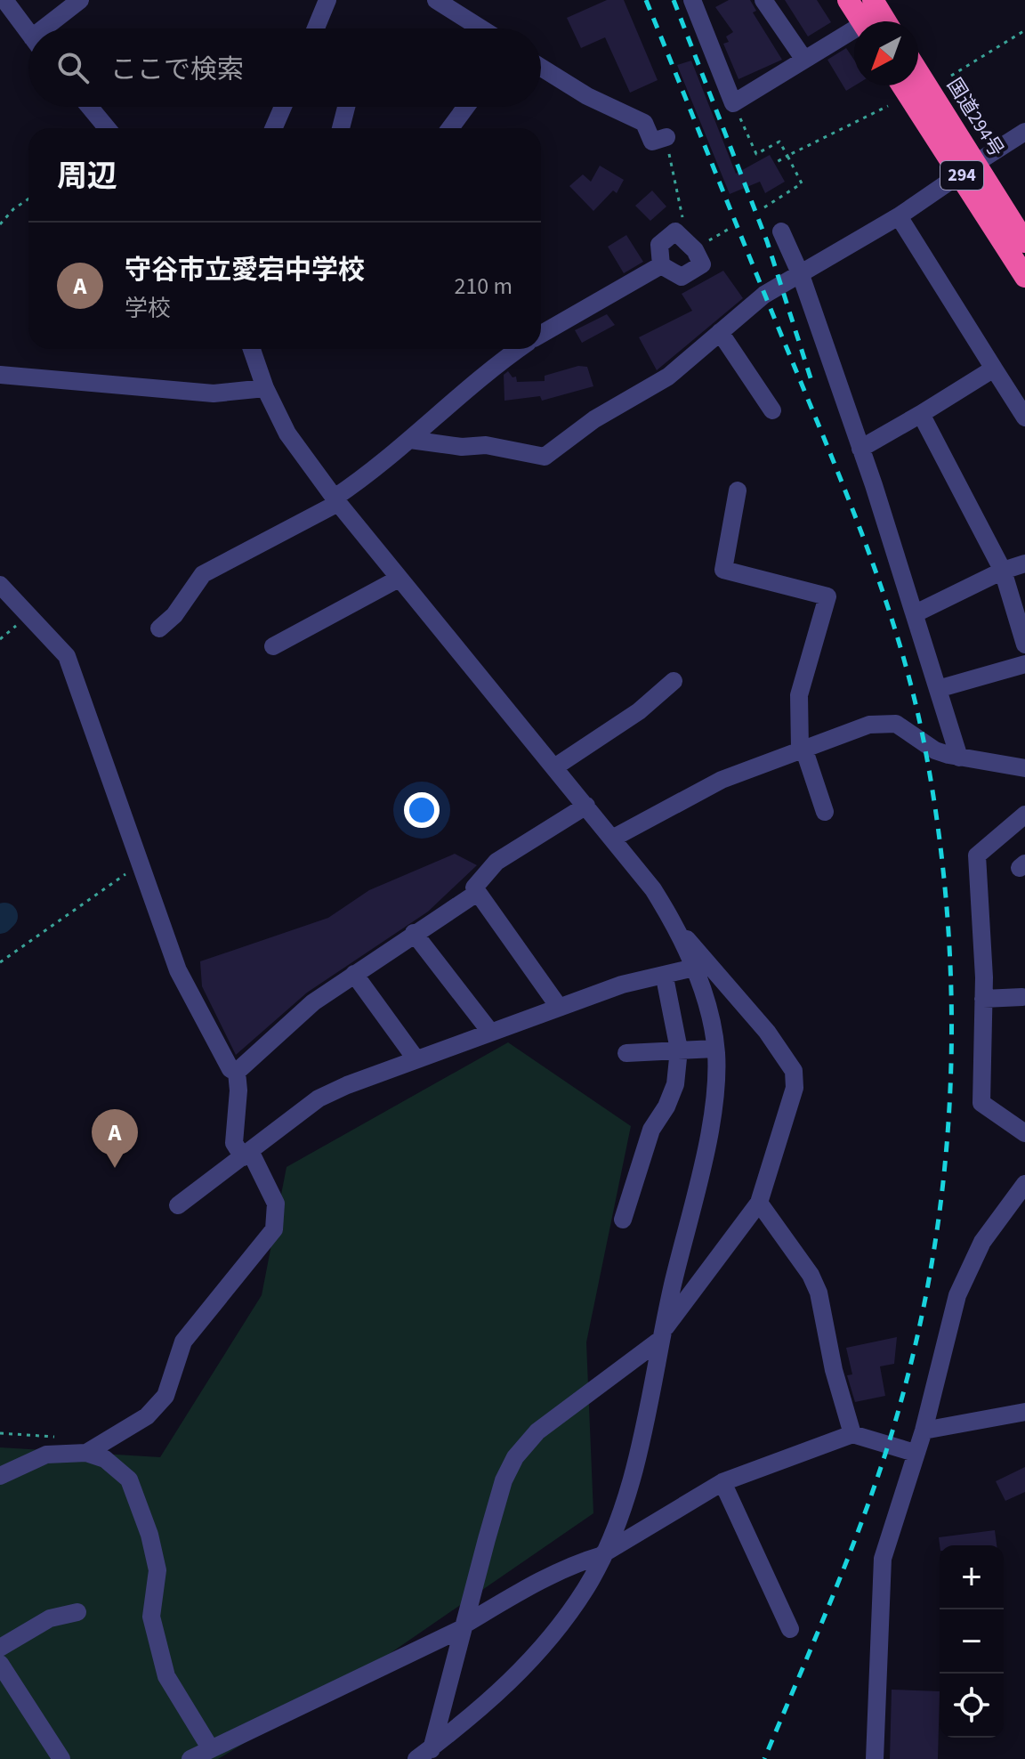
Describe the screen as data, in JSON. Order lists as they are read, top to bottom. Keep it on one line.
{"streets":{"highway":["国道294号","294"]},"north":"bottom left","page":{"search":"ここで検索","heading":"周辺","list":[{"mark":"A","name":"守谷市立愛宕中学校","note":"学校","value":"210 m"}],"pins":"A","map_buttons":["+","−"]}}
